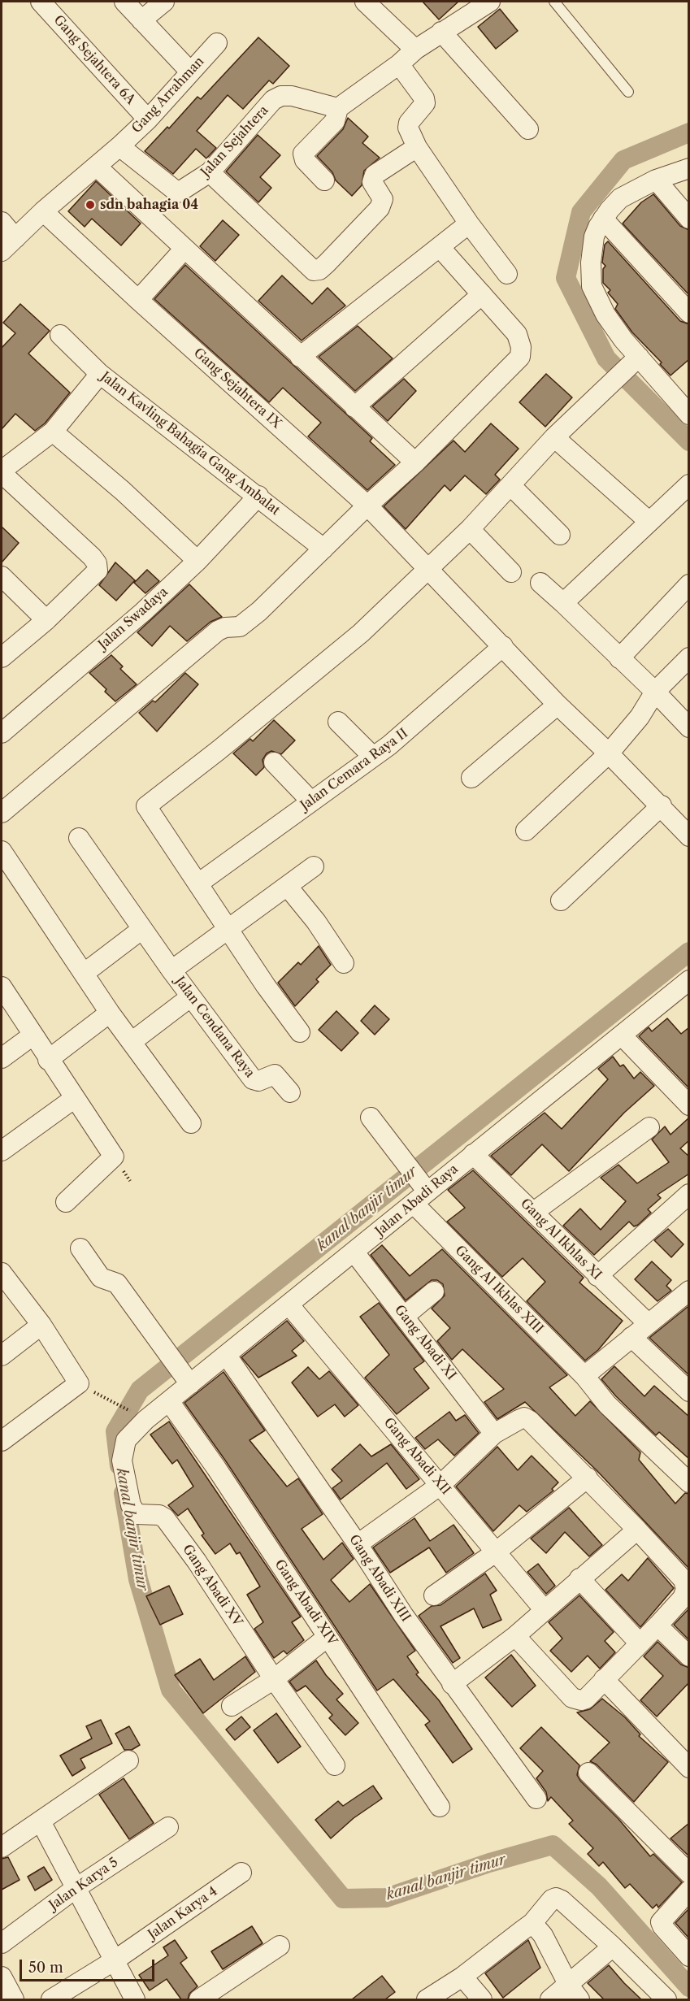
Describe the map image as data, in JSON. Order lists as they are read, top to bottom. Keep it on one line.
{"streets":{"street":["Gang Sejahtera 6A","Gang Arrahman","Jalan Sejahtera","Gang Sejahtera IX","Jalan Kavling Bahagia Gang Ambalat","Jalan Swadaya","Jalan Cemara Raya II","Jalan Cendana Raya","Jalan Abadi Raya","Gang Al Ikhlas XI","Gang Al Ikhlas XIII","Gang Abadi XI","Gang Abadi XII","Gang Abadi XIII","Gang Abadi XV","Gang Abadi XIV","Jalan Karya 5","Jalan Karya 4"]},"crossings":[["Gang Sejahtera 6A","Gang Arrahman"],["Gang Arrahman","Jalan Sejahtera"],["Gang Sejahtera IX","Jalan Cemara Raya II"],["Jalan Kavling Bahagia Gang Ambalat","Jalan Swadaya"],["Jalan Abadi Raya","Gang Al Ikhlas XI"],["Jalan Abadi Raya","Gang Al Ikhlas XIII"],["Jalan Abadi Raya","Gang Abadi XI"],["Jalan Abadi Raya","Gang Abadi XII"],["Jalan Abadi Raya","Gang Abadi XIII"],["Jalan Abadi Raya","Gang Abadi XV"],["Jalan Abadi Raya","Gang Abadi XIV"]],"water":["kanal banjir timur"],"places":["sdn bahagia 04"],"scale_bar":"50 m"}
